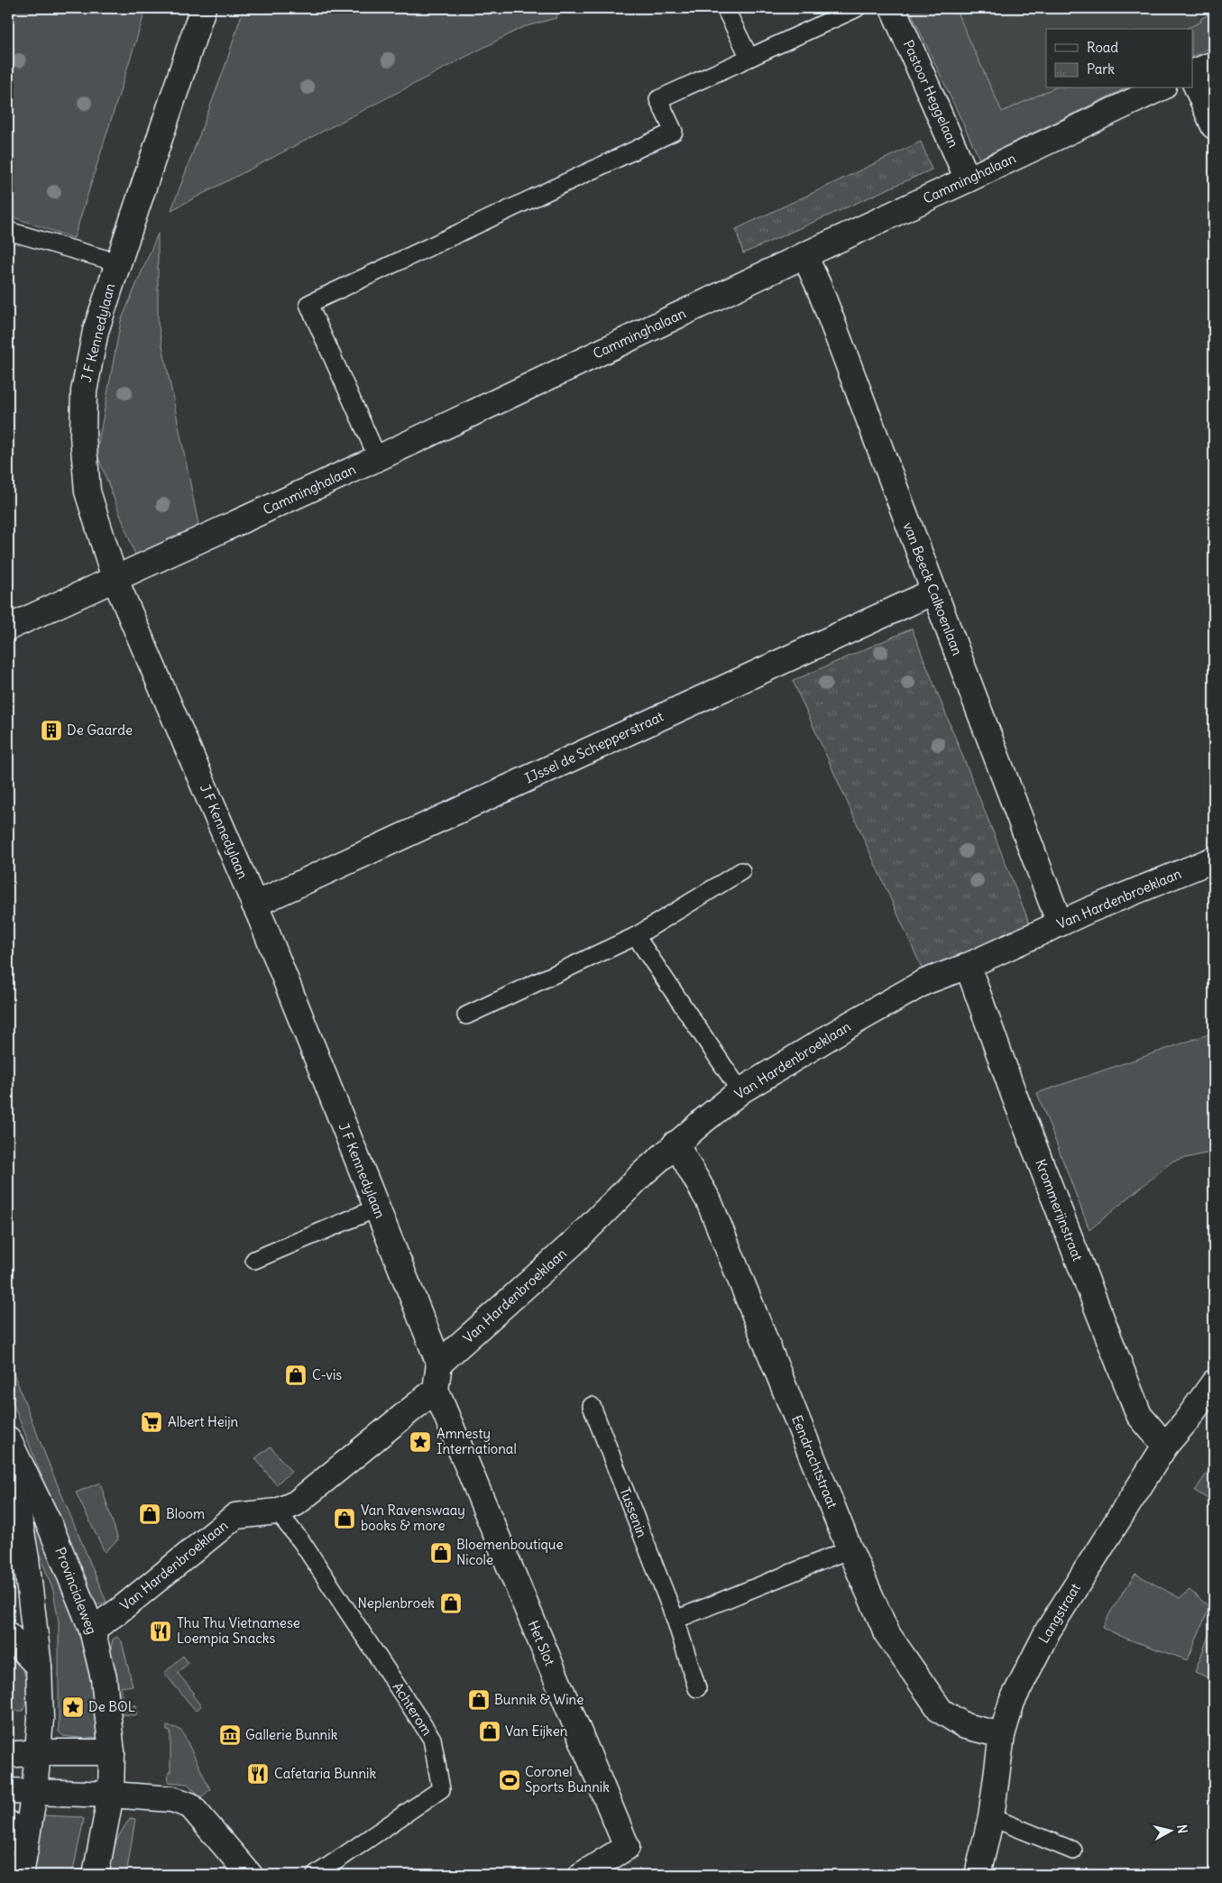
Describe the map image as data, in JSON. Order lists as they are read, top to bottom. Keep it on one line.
{"streets":{"street":["Pastoor Heggelaan","Camminghalaan","J F Kennedylaan","van Beeck Calkoenlaan","IJssel de Schepperstraat","Van Hardenbroeklaan","Krommerijnstraat","Eendrachtstraat","Provincialeweg","Langstraat","Het Slot"],"lane":["Tussenin","Achterom"]},"crossings":[["Pastoor Heggelaan","Camminghalaan"],["Camminghalaan","J F Kennedylaan"],["Camminghalaan","van Beeck Calkoenlaan"],["J F Kennedylaan","IJssel de Schepperstraat"],["J F Kennedylaan","Van Hardenbroeklaan"],["J F Kennedylaan","Het Slot"],["van Beeck Calkoenlaan","IJssel de Schepperstraat"],["van Beeck Calkoenlaan","Van Hardenbroeklaan"],["Van Hardenbroeklaan","Krommerijnstraat"],["Van Hardenbroeklaan","Eendrachtstraat"],["Van Hardenbroeklaan","Provincialeweg"],["Van Hardenbroeklaan","Het Slot"],["Van Hardenbroeklaan","Achterom"],["Krommerijnstraat","Langstraat"],["Eendrachtstraat","Langstraat"]],"places":{"building":["De Gaarde"],"shop":["C-vis","Bloom","Van Ravenswaay books & more","Bloemenboutique Nicole","Neplenbroek","Bunnik & Wine","Van Eijken"],"supermarket":["Albert Heijn"],"place":["Amnesty International","De BOL"],"restaurant":["Thu Thu Vietnamese Loempia Snacks","Cafetaria Bunnik"],"museum":["Gallerie Bunnik"],"sports":["Coronel Sports Bunnik"]},"legend":["Road","Park"],"north":"right"}
